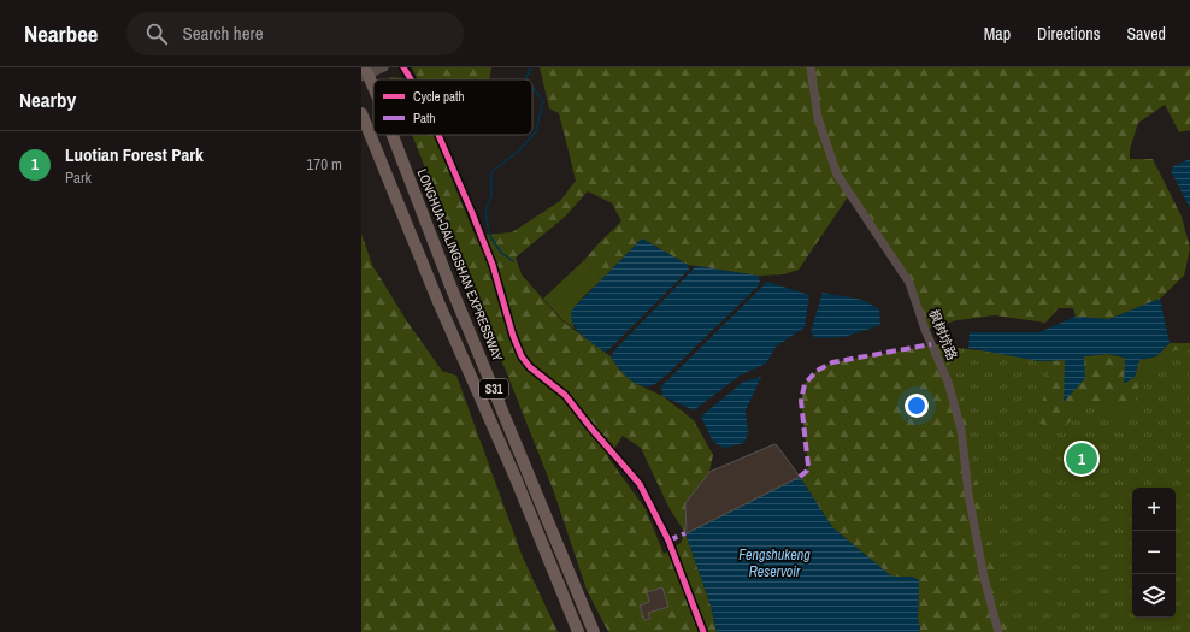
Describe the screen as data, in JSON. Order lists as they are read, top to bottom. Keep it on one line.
{"streets":{"highway":["LONGHUA-DALINGSHAN EXPRESSWAY","S31"],"street":["枫树坑路"]},"water":["Fengshukeng Reservoir"],"legend":["Cycle path","Path"],"page":{"header":"Nearbee","search":"Search here","nav":["Map","Directions","Saved"],"heading":"Nearby","list":[{"mark":"1","name":"Luotian Forest Park","note":"Park","value":"170 m"}],"pins":"1","map_buttons":["+","−"]}}
